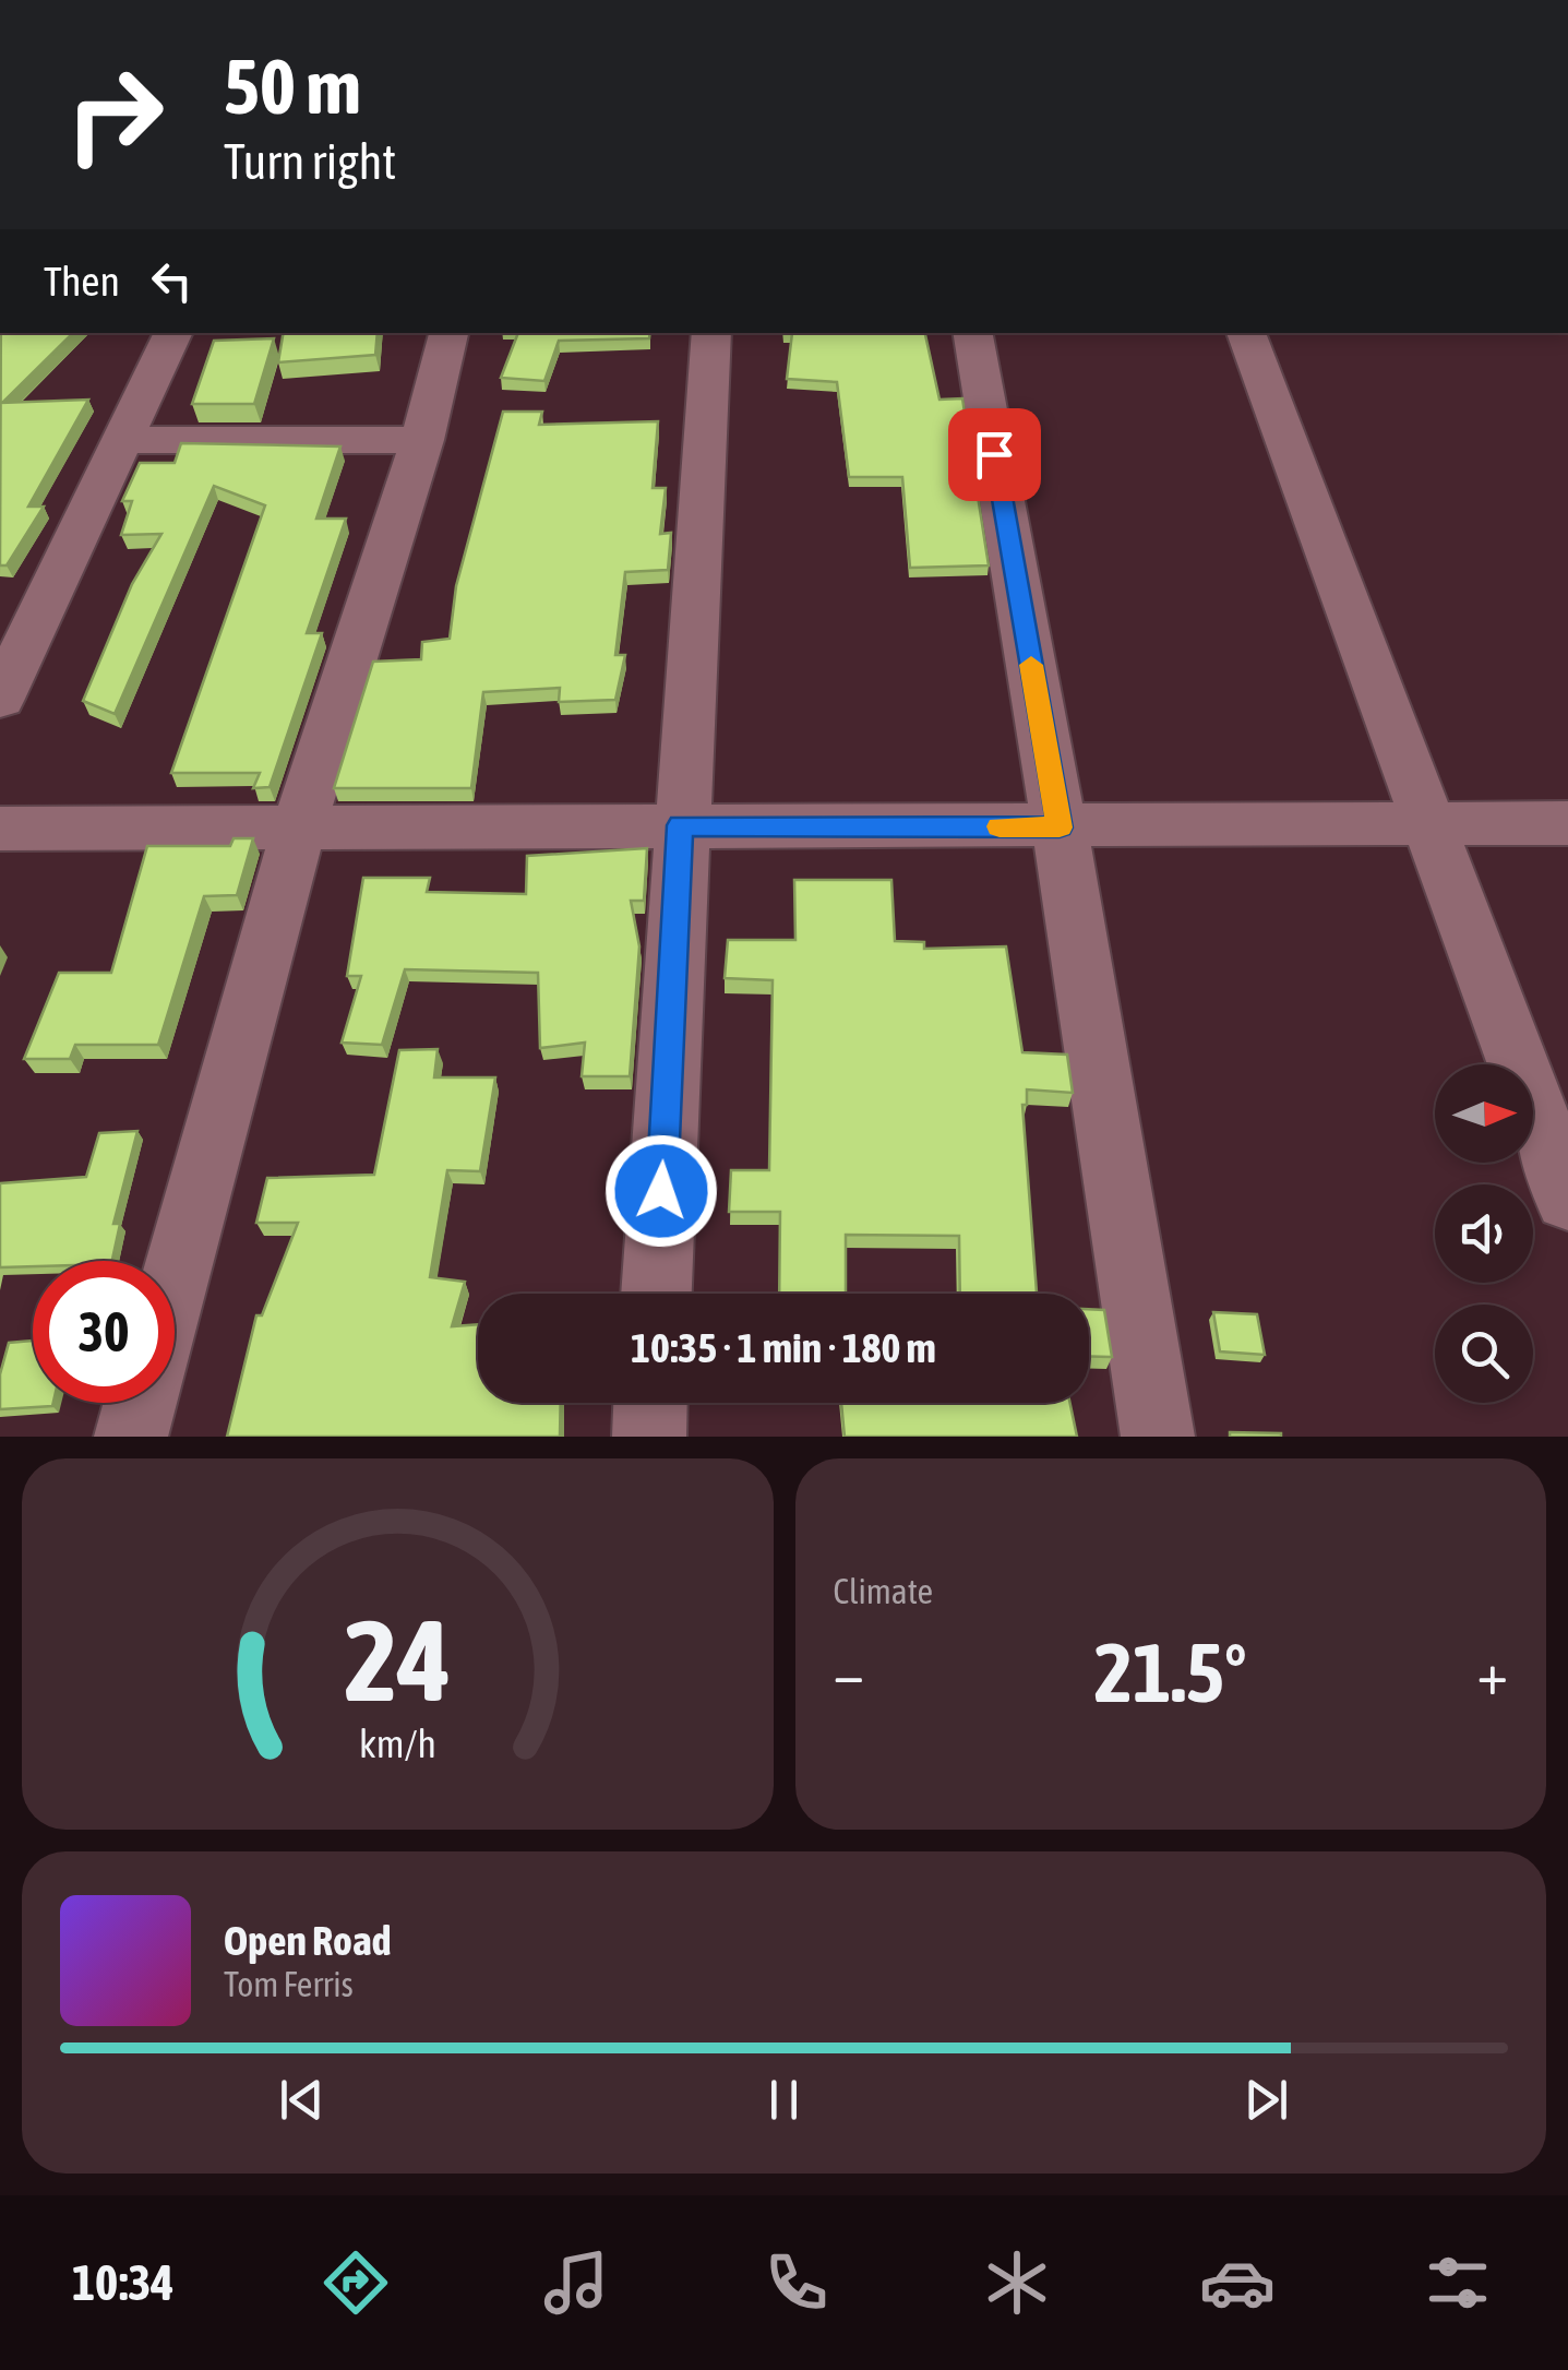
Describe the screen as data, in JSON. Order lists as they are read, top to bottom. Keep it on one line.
{"north":"right","page":{"turn":["50 m","Turn right"],"then":"Then","limit":"30","trip":"10:35 · 1 min · 180 m","tile":"Climate","heat":["−","21.5°","+"],"song":["Open Road","Tom Ferris"],"tabs":"10:34","gauge":["24","km/h"]}}
